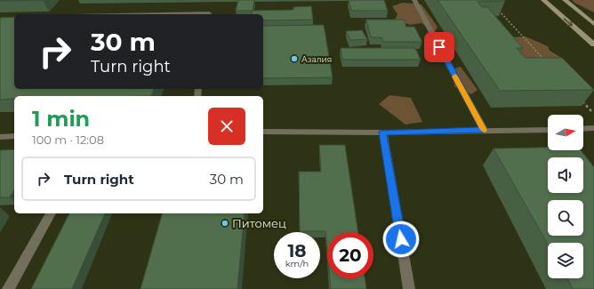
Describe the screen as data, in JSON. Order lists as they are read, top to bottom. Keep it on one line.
{"places":["Азалия","Питомец"],"north":"right","page":{"turn":["30 m","Turn right"],"heading":["1 min","100 m · 12:08"],"list":[{"name":"Turn right","value":"30 m"}],"speed":"18 km/h","limit":"20"}}
